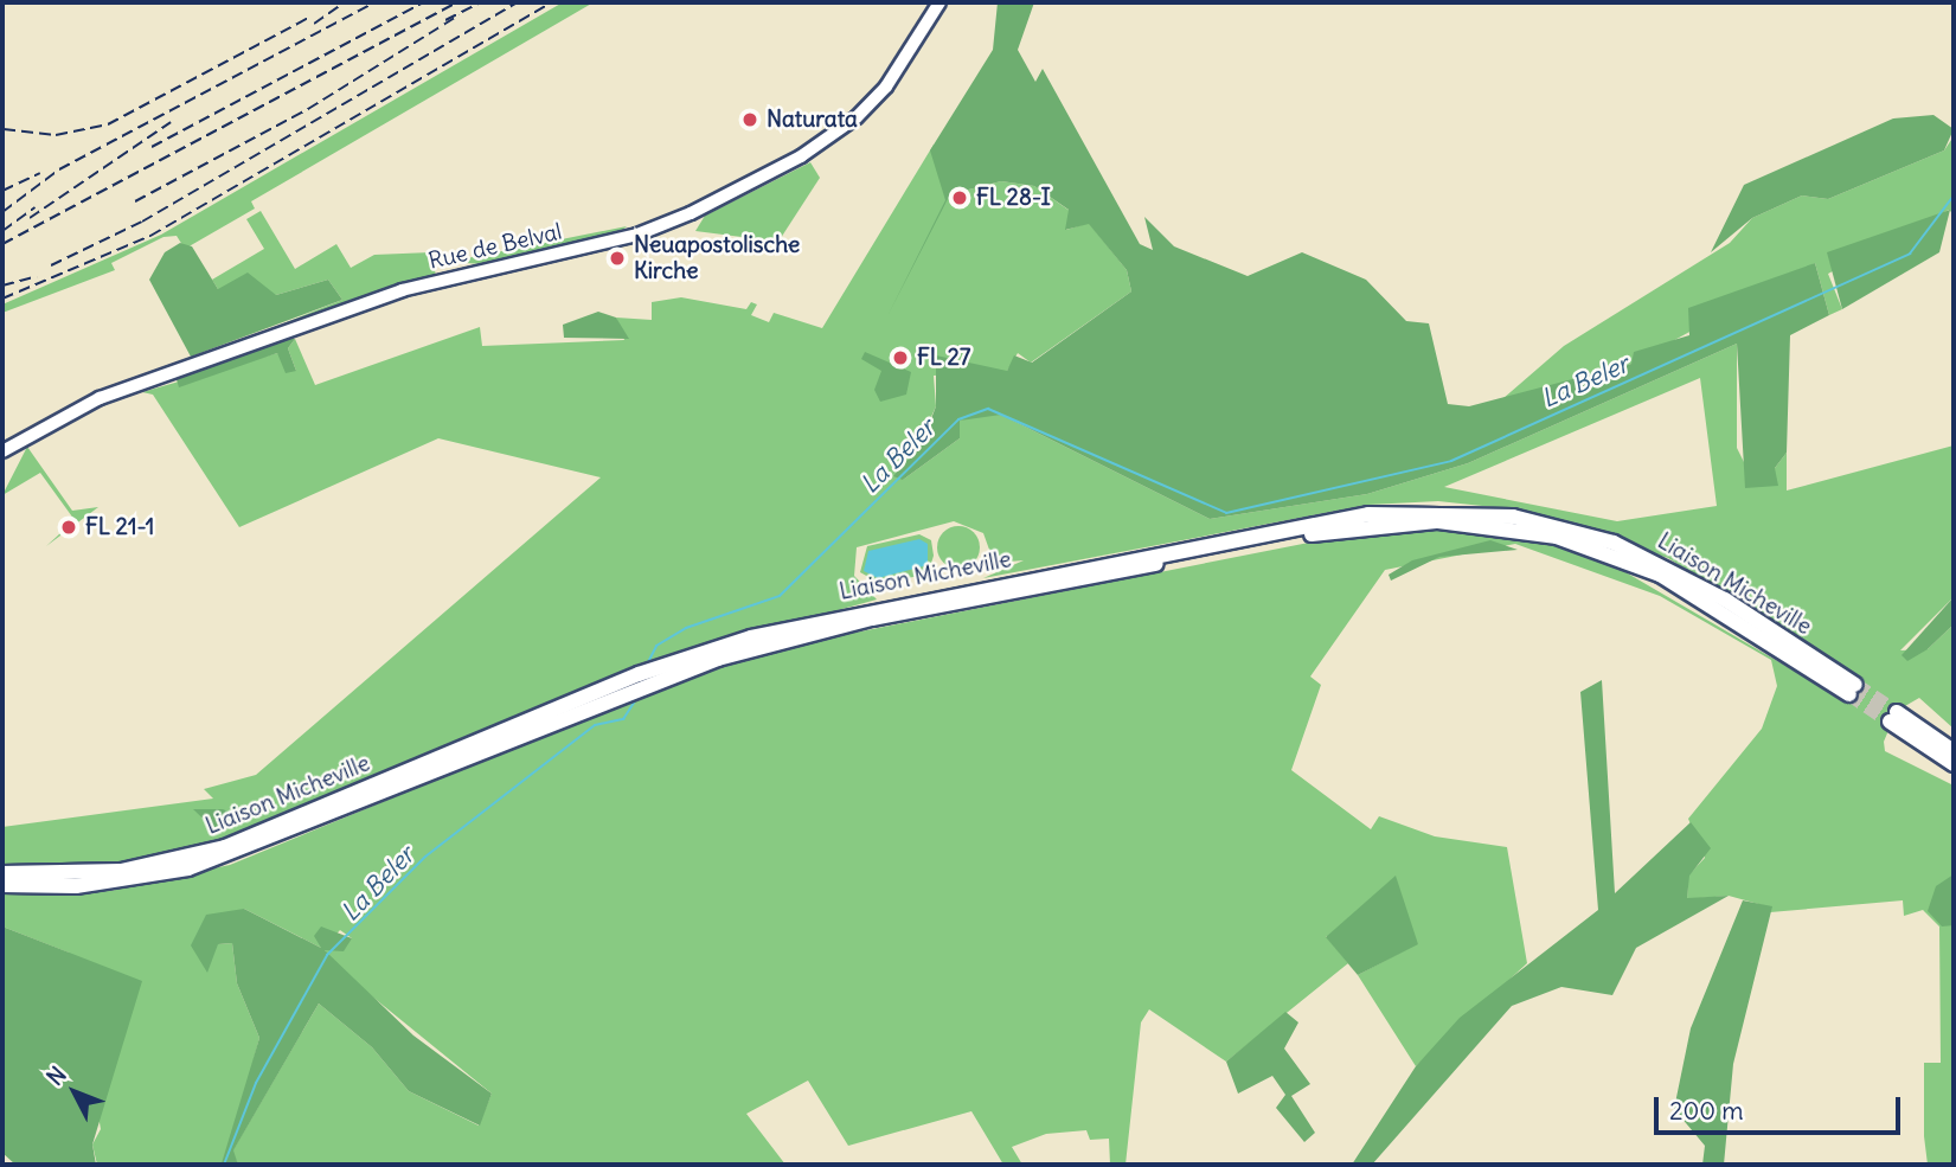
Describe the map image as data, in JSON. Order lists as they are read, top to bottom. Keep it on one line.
{"streets":{"highway":["Liaison Micheville"],"main road":["Rue de Belval"]},"water":["La Beler"],"places":["Naturata","FL 28-I","Neuapostolische Kirche","FL 27","FL 21-1"],"scale_bar":"200 m","north":"top left"}
